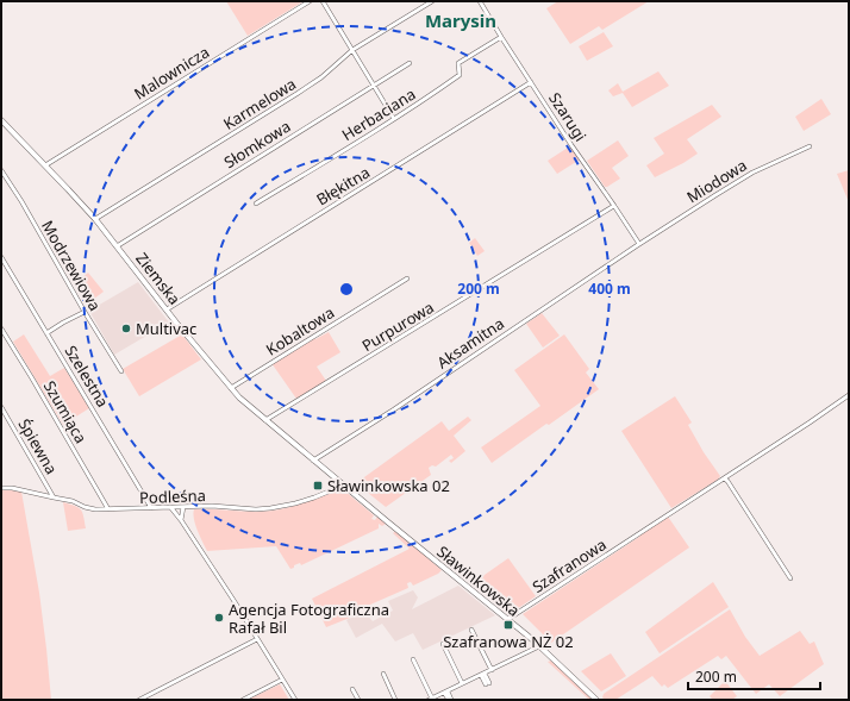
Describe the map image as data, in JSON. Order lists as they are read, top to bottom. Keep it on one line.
{"streets":{"street":["Malownicza","Karmelowa","Herbaciana","Szarugi","Słomkowa","Miodowa","Błękitna","Modrzewiowa","Ziemska","Purpurowa","Kobaltowa","Aksamitna","Szelestna","Szumiąca","Śpiewna","Podleśna","Szafranowa","Sławinkowska"]},"crossings":[["Malownicza","Ziemska"],["Karmelowa","Ziemska"],["Herbaciana","Szarugi"],["Szarugi","Miodowa"],["Szarugi","Błękitna"],["Szarugi","Purpurowa"],["Szarugi","Aksamitna"],["Słomkowa","Ziemska"],["Miodowa","Aksamitna"],["Błękitna","Ziemska"],["Ziemska","Purpurowa"],["Ziemska","Kobaltowa"],["Ziemska","Aksamitna"],["Ziemska","Podleśna"],["Ziemska","Sławinkowska"],["Szelestna","Podleśna"],["Szumiąca","Podleśna"],["Śpiewna","Podleśna"],["Podleśna","Sławinkowska"],["Szafranowa","Sławinkowska"]],"districts":["Marysin"],"places":{"other":["Multivac","Agencja Fotograficzna Rafał Bil"],"transit":["Sławinkowska 02","Szafranowa NŻ 02"]},"scale_bar":"200 m","rings":["200 m","400 m"]}
